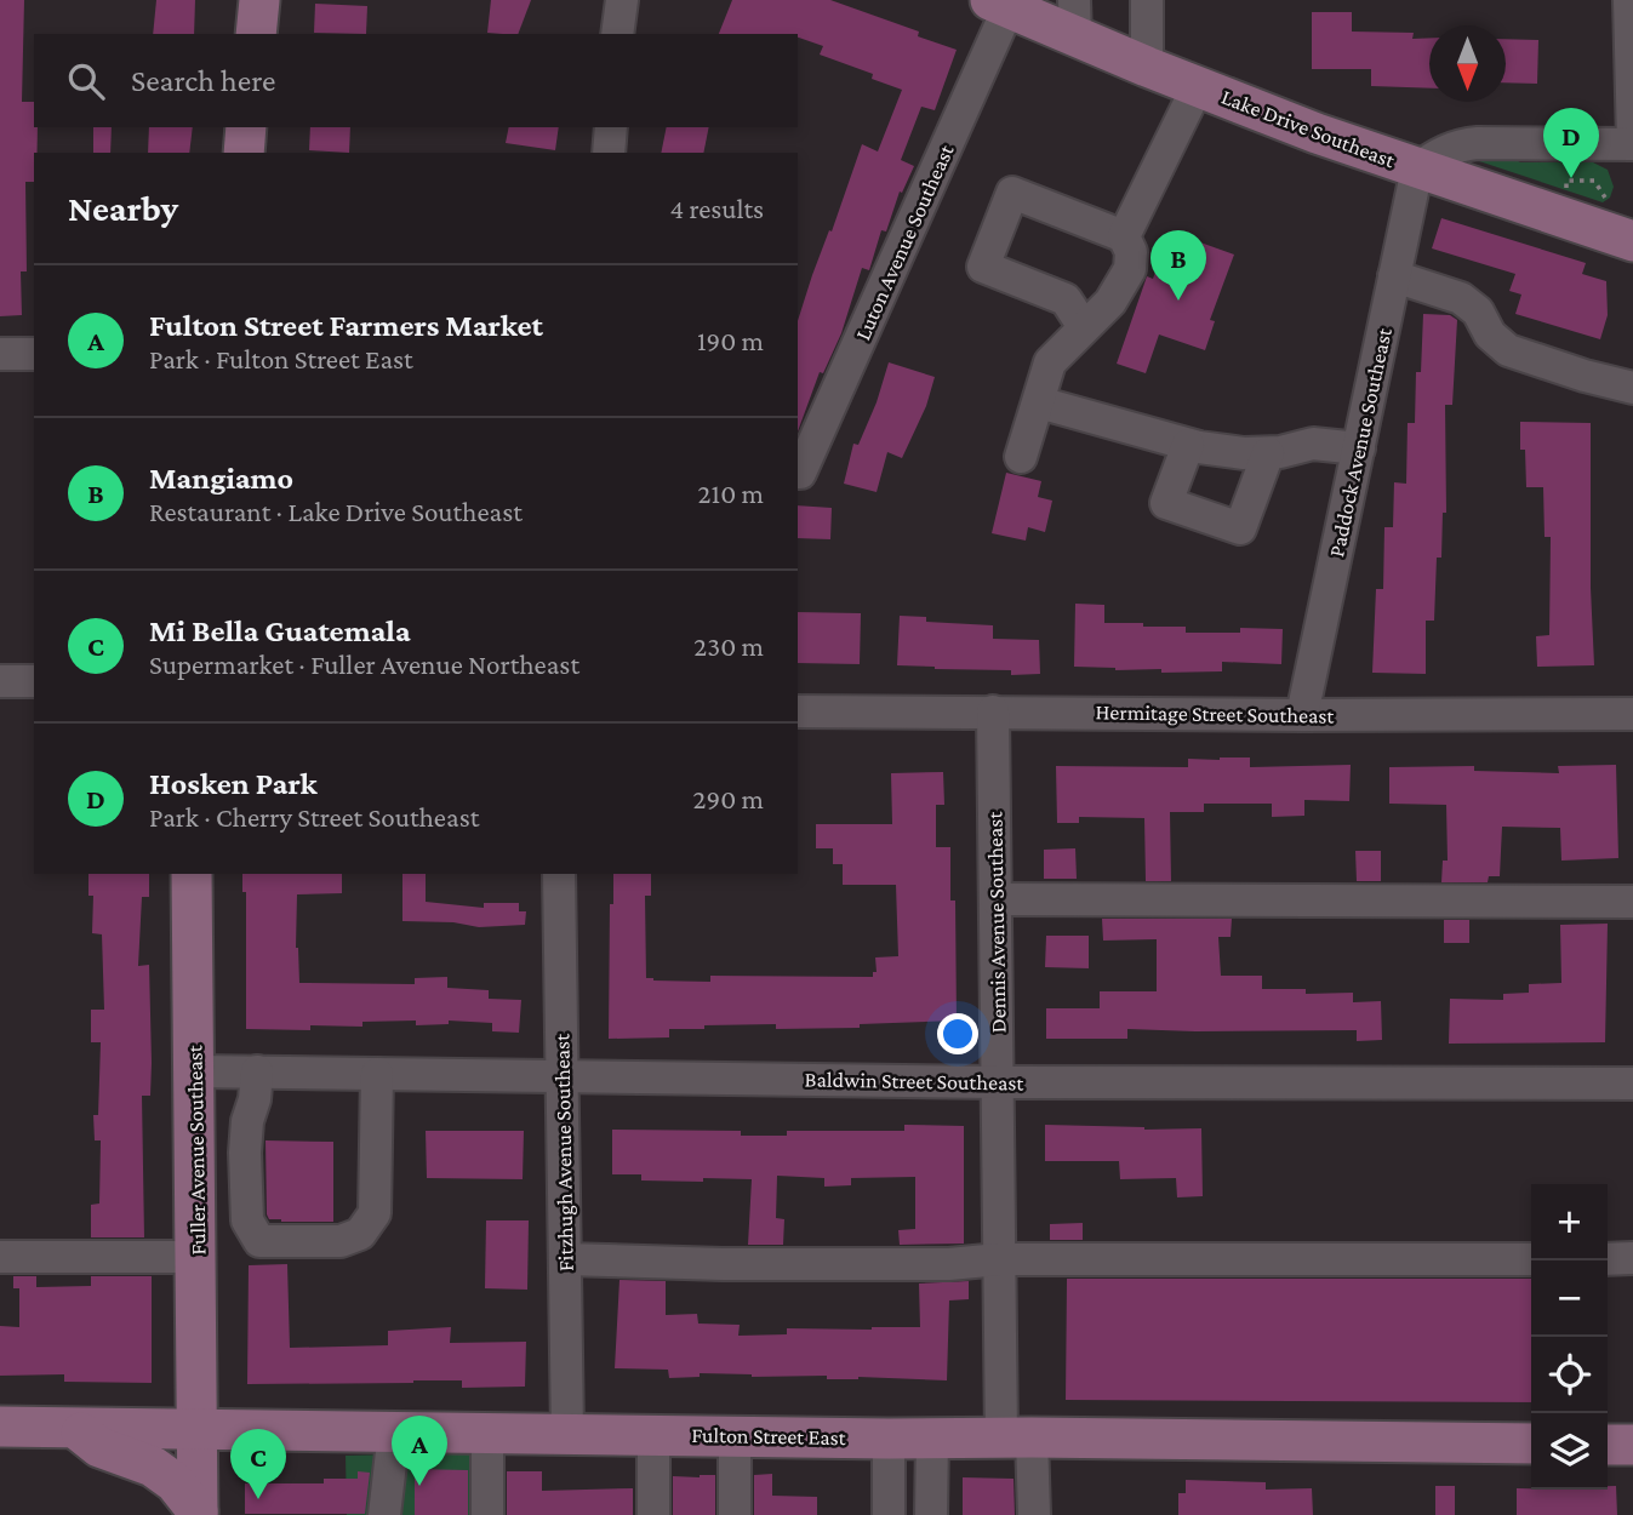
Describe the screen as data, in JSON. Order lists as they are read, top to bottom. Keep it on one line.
{"streets":{"main road":["Lake Drive Southeast","Fuller Avenue Southeast","Fulton Street East"],"street":["Luton Avenue Southeast","Paddock Avenue Southeast","Hermitage Street Southeast","Dennis Avenue Southeast","Baldwin Street Southeast","Fitzhugh Avenue Southeast"]},"crossings":[["Lake Drive Southeast","Luton Avenue Southeast"],["Lake Drive Southeast","Paddock Avenue Southeast"],["Paddock Avenue Southeast","Hermitage Street Southeast"],["Hermitage Street Southeast","Dennis Avenue Southeast"],["Dennis Avenue Southeast","Baldwin Street Southeast"],["Dennis Avenue Southeast","Fulton Street East"],["Baldwin Street Southeast","Fuller Avenue Southeast"],["Baldwin Street Southeast","Fitzhugh Avenue Southeast"],["Fuller Avenue Southeast","Fulton Street East"],["Fitzhugh Avenue Southeast","Fulton Street East"]],"north":"bottom","page":{"search":"Search here","pins":["D","B","A","C"],"heading":["Nearby","4 results"],"list":[{"mark":"A","name":"Fulton Street Farmers Market","note":"Park · Fulton Street East","value":"190 m"},{"mark":"B","name":"Mangiamo","note":"Restaurant · Lake Drive Southeast","value":"210 m"},{"mark":"C","name":"Mi Bella Guatemala","note":"Supermarket · Fuller Avenue Northeast","value":"230 m"},{"mark":"D","name":"Hosken Park","note":"Park · Cherry Street Southeast","value":"290 m"}],"map_buttons":["+","−"]}}
